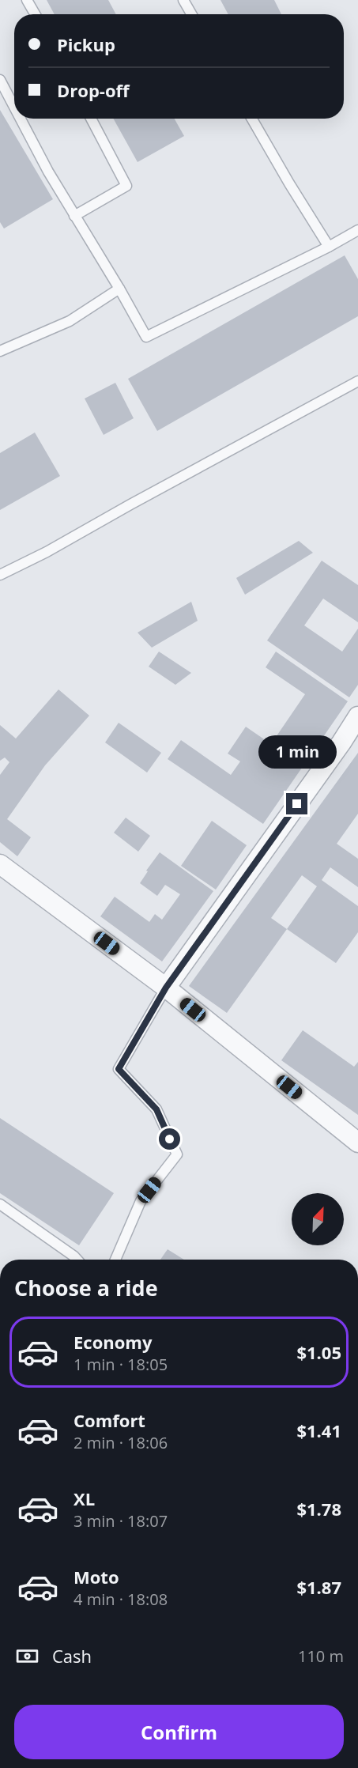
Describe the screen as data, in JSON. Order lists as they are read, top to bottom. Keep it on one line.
{"north":"top right","page":{"banner":["Pickup","Drop-off"],"bubble":"1 min","heading":"Choose a ride","list":[{"name":"Economy","note":"1 min · 18:05","value":"$1.05"},{"name":"Comfort","note":"2 min · 18:06","value":"$1.41"},{"name":"XL","note":"3 min · 18:07","value":"$1.78"},{"name":"Moto","note":"4 min · 18:08","value":"$1.87"}],"pay":["Cash","110 m"],"buttons":"Confirm"}}
